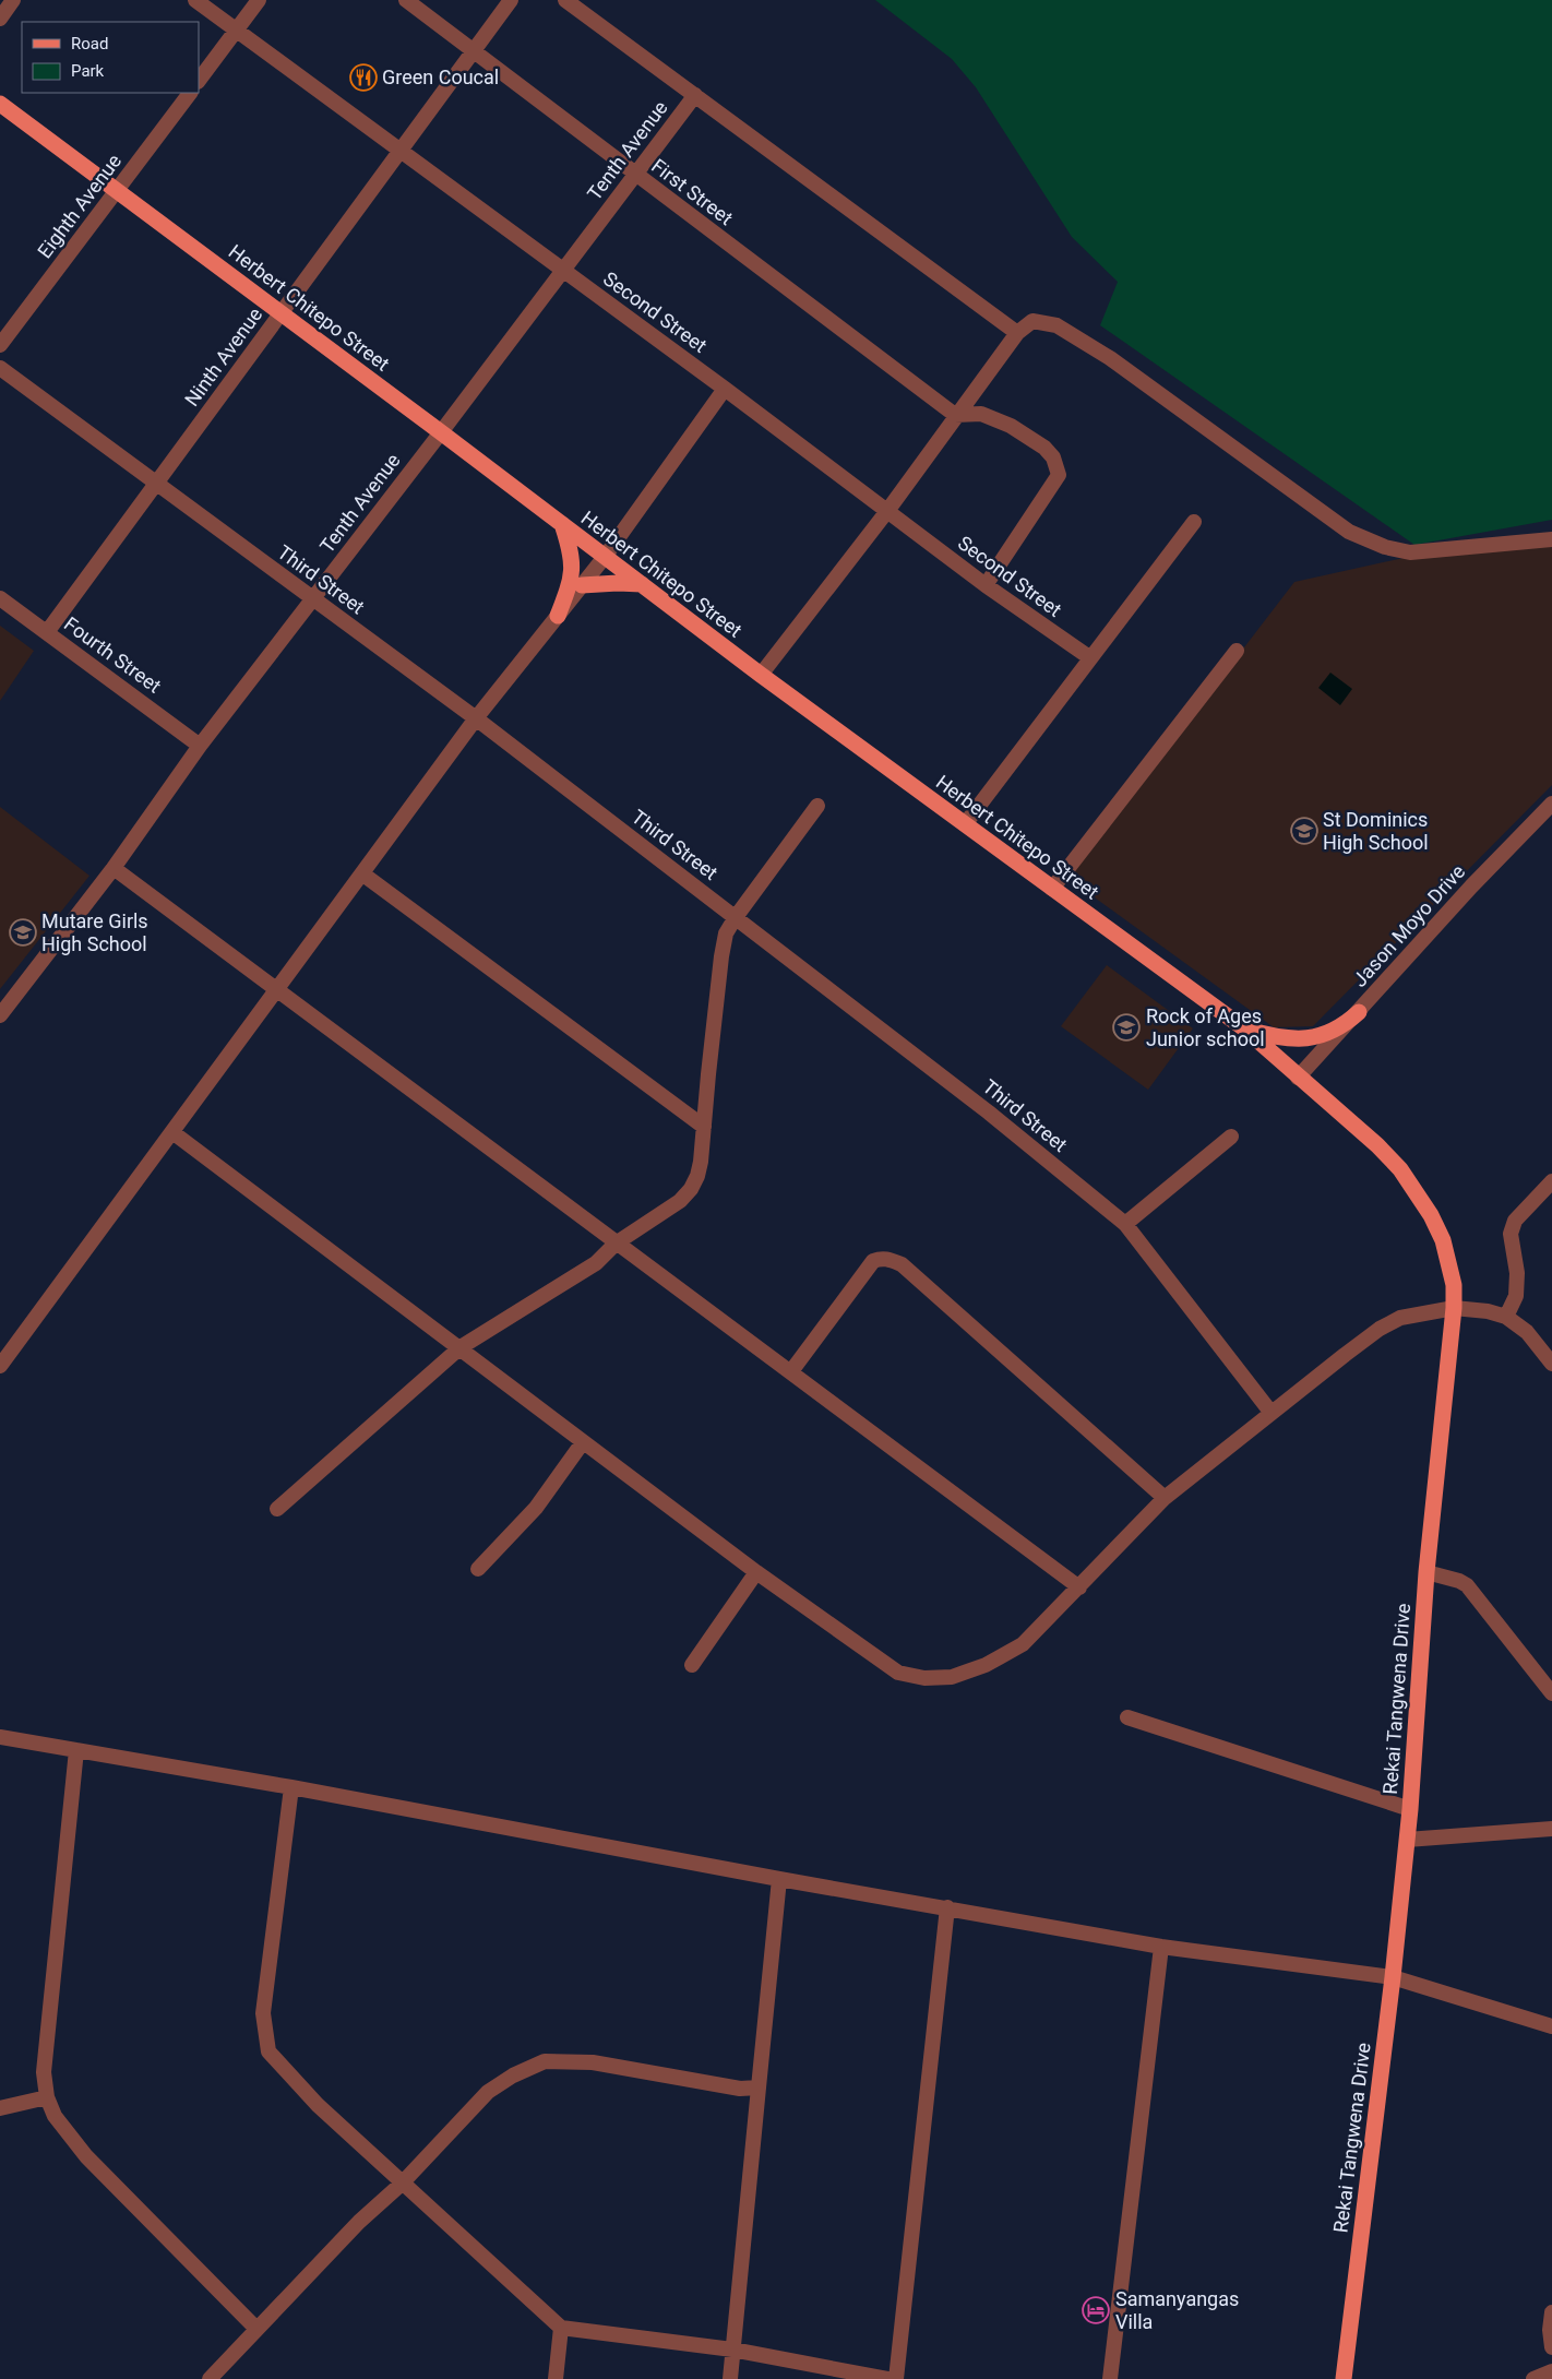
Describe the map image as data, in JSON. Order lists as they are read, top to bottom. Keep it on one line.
{"streets":{"main road":["Herbert Chitepo Street","Rekai Tangwena Drive"],"street":["Tenth Avenue","First Street","Eighth Avenue","Second Street","Ninth Avenue","Third Street","Fourth Street","Jason Moyo Drive"]},"crossings":[["Tenth Avenue","First Street"],["Tenth Avenue","Herbert Chitepo Street"],["Tenth Avenue","Second Street"],["Tenth Avenue","Third Street"],["Tenth Avenue","Fourth Street"],["First Street","Ninth Avenue"],["Eighth Avenue","Herbert Chitepo Street"],["Herbert Chitepo Street","Ninth Avenue"],["Herbert Chitepo Street","Jason Moyo Drive"],["Herbert Chitepo Street","Rekai Tangwena Drive"],["Second Street","Ninth Avenue"],["Ninth Avenue","Third Street"],["Ninth Avenue","Fourth Street"],["Jason Moyo Drive","Rekai Tangwena Drive"]],"places":{"restaurant":["Green Coucal"],"school or university":["St Dominics High School","Mutare Girls High School","Rock of Ages Junior school"],"hotel":["Samanyangas Villa"]},"legend":["Road","Park"]}
